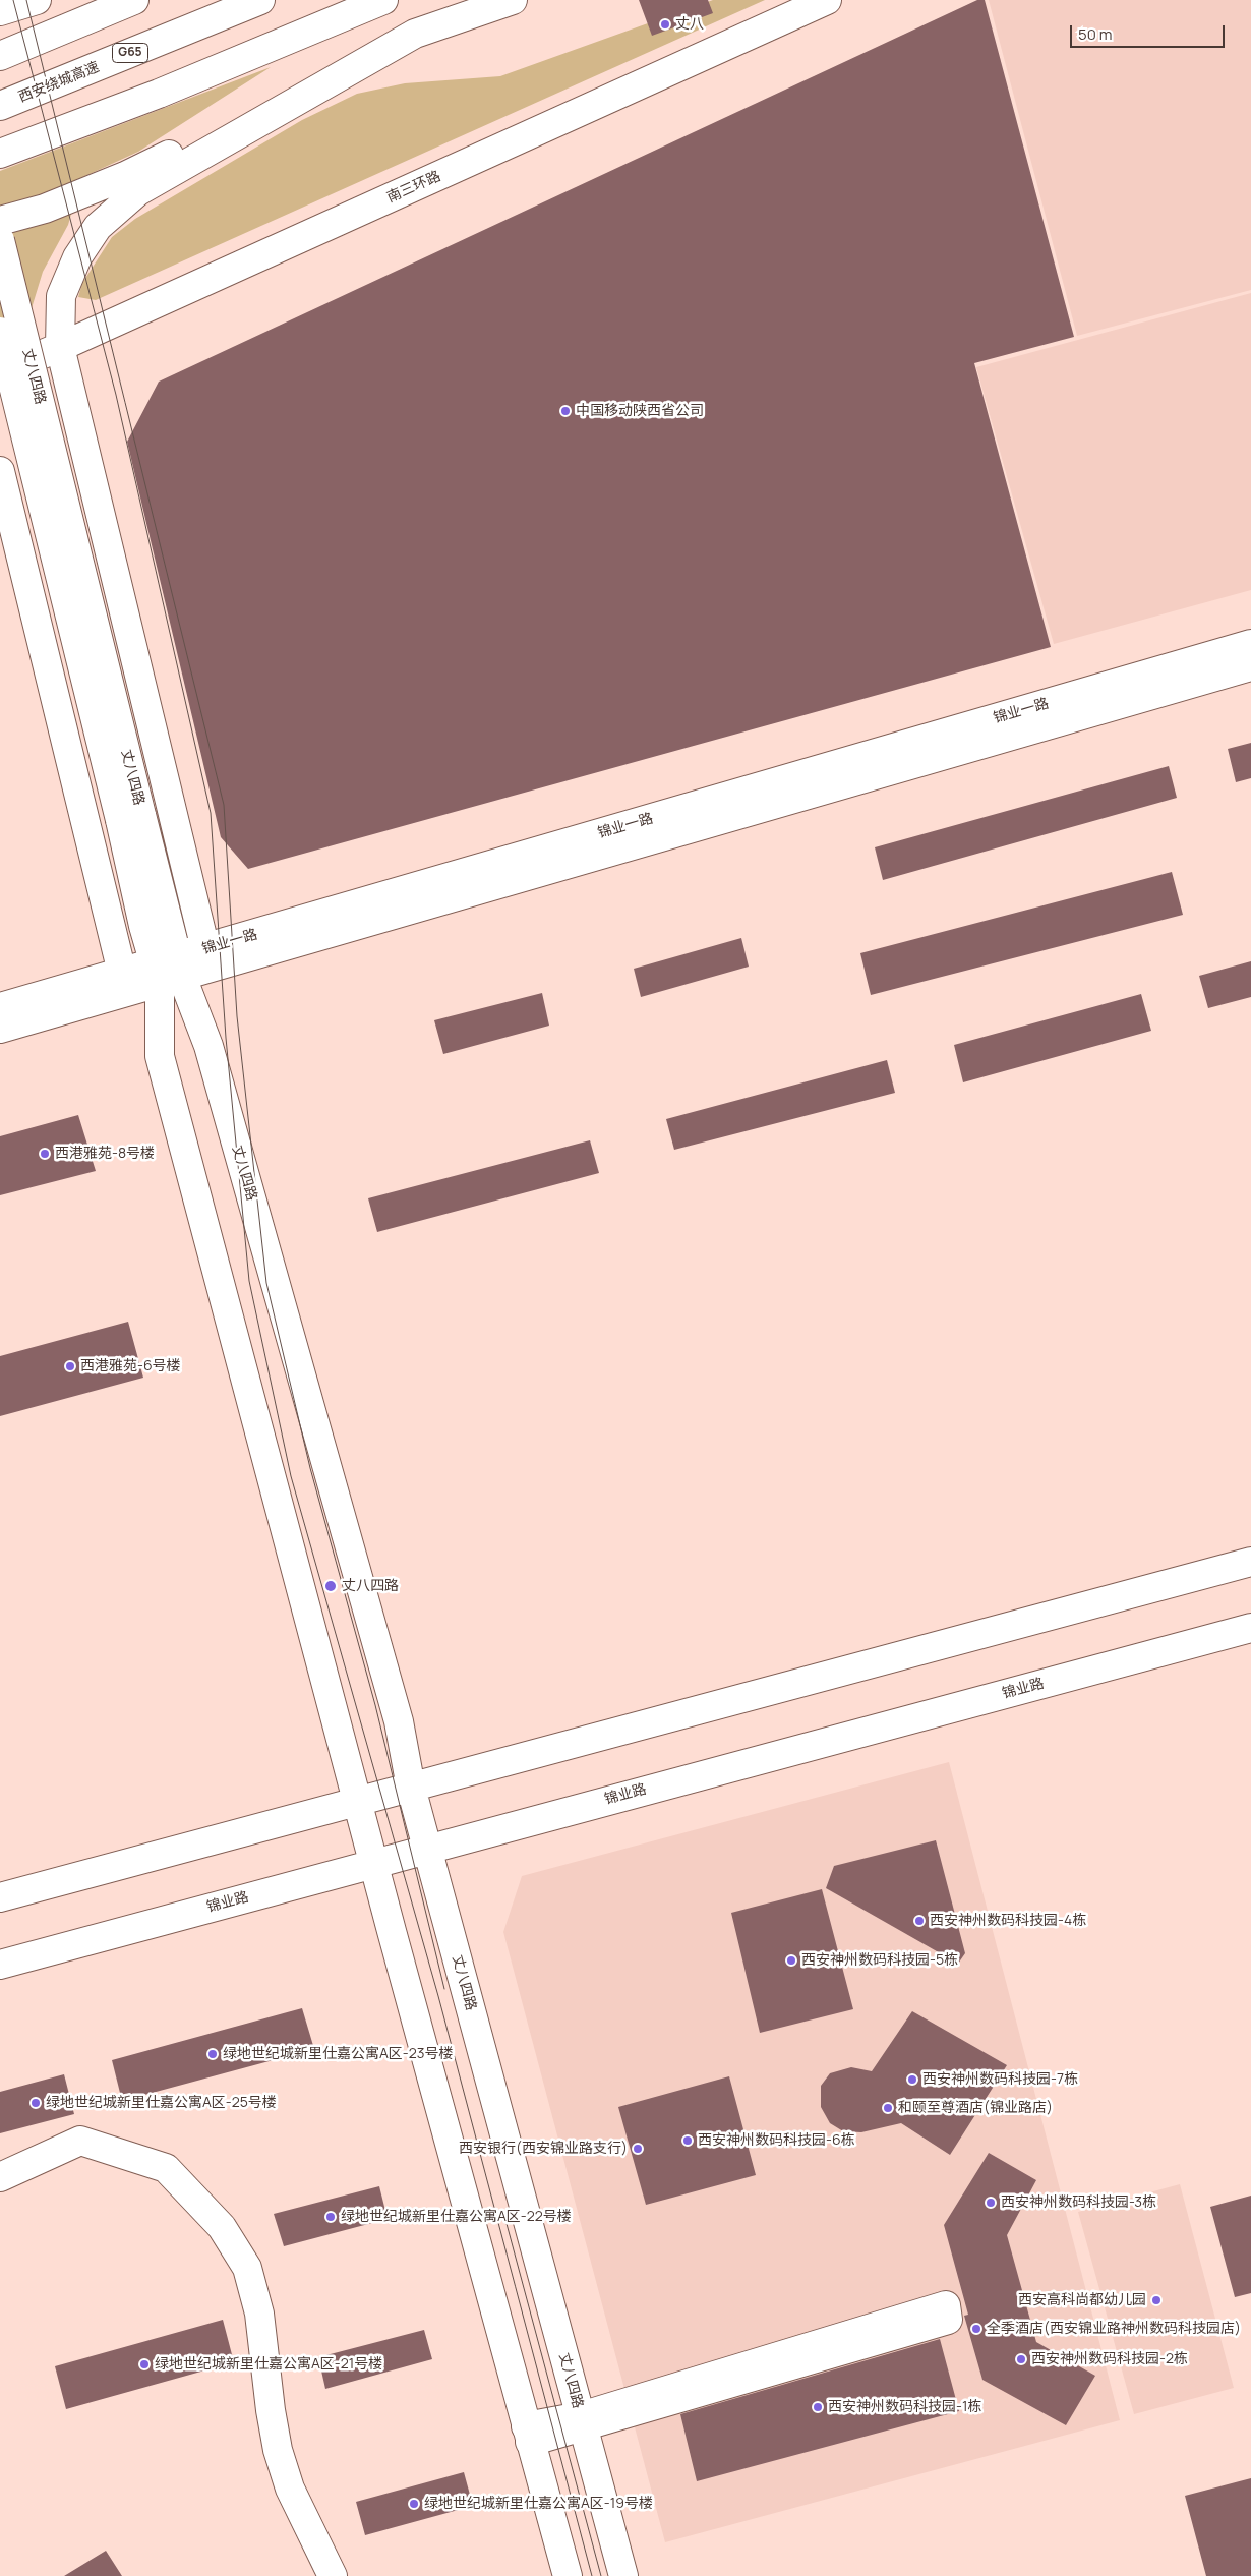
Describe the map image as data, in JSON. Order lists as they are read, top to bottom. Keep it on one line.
{"streets":{"main road":["G65","西安绕城高速","南三环路","丈八四路","锦业一路","锦业路"]},"crossings":[["丈八四路","锦业一路"],["丈八四路","锦业路"]],"places":["丈八","中国移动陕西省公司","西港雅苑-8号楼","西港雅苑-6号楼","丈八四路","西安神州数码科技园-4栋","西安神州数码科技园-5栋","绿地世纪城新里仕嘉公寓A区-23号楼","西安神州数码科技园-7栋","绿地世纪城新里仕嘉公寓A区-25号楼","和颐至尊酒店(锦业路店)","西安神州数码科技园-6栋","西安银行(西安锦业路支行)","西安神州数码科技园-3栋","绿地世纪城新里仕嘉公寓A区-22号楼","西安高科尚都幼儿园","全季酒店(西安锦业路神州数码科技园店)","西安神州数码科技园-2栋","绿地世纪城新里仕嘉公寓A区-21号楼","西安神州数码科技园-1栋","绿地世纪城新里仕嘉公寓A区-19号楼"],"scale_bar":"50 m"}
